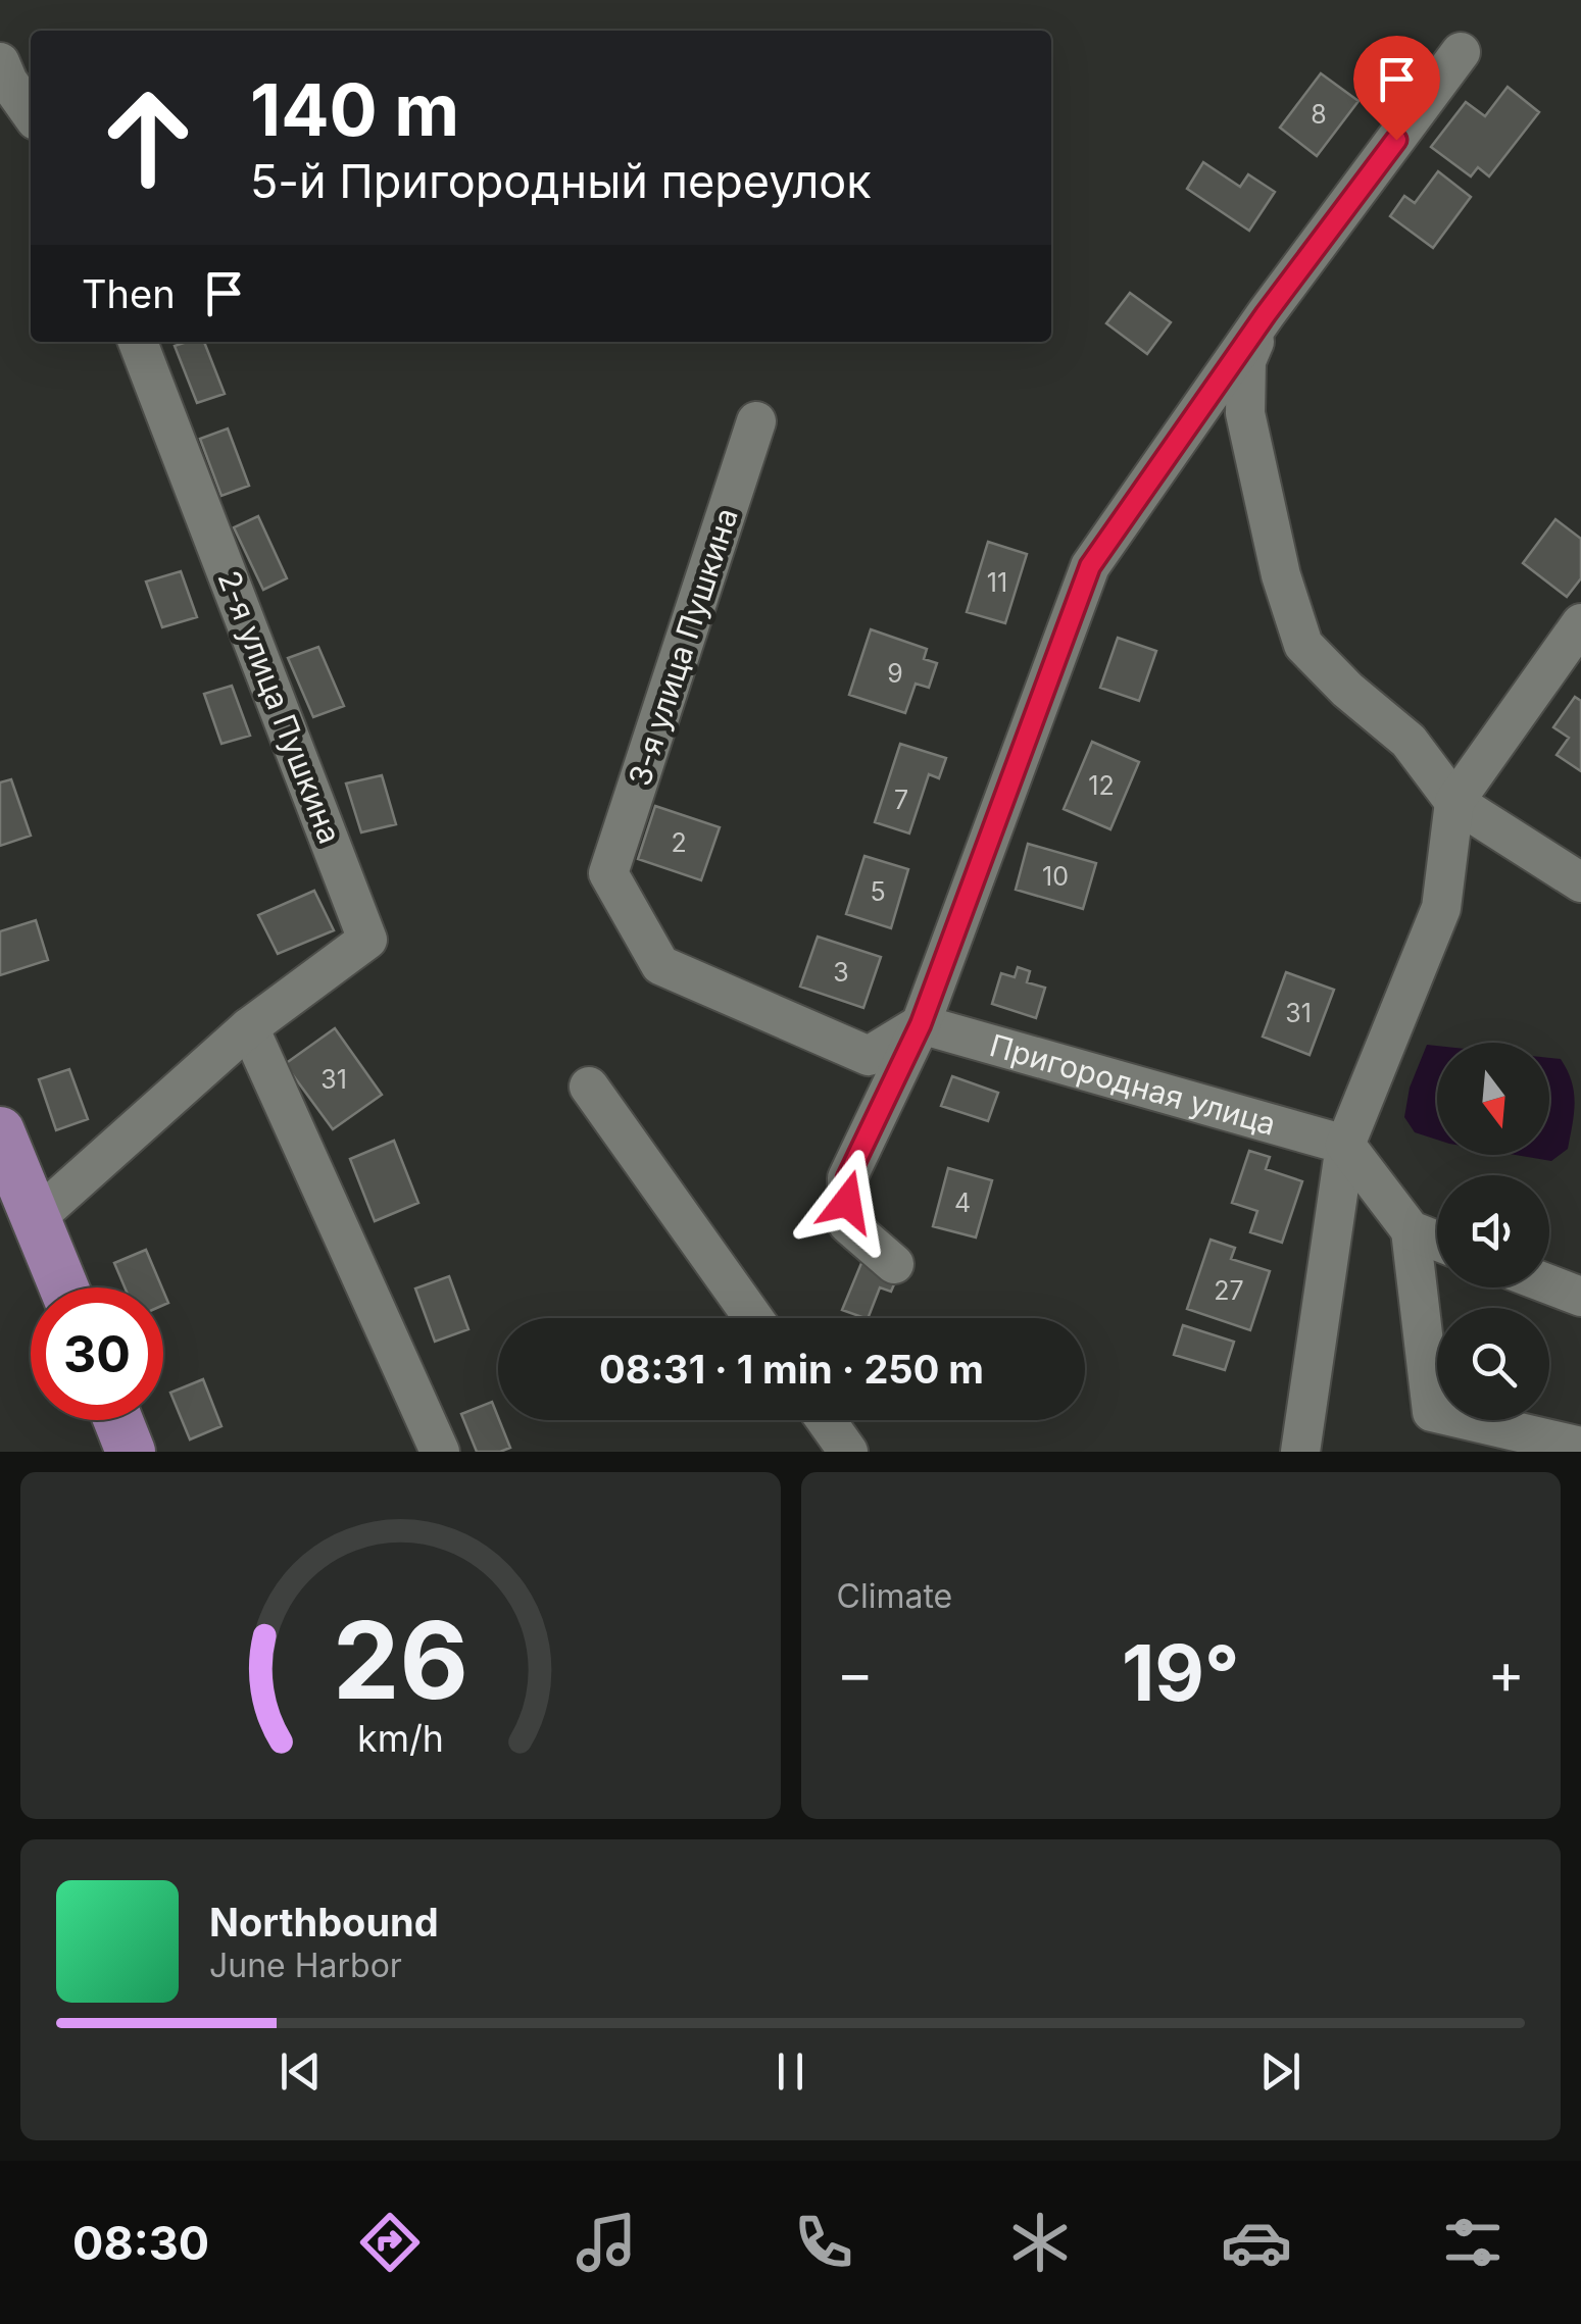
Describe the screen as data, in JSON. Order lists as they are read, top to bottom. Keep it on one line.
{"streets":{"street":["3-я улица Пушкина","2-я улица Пушкина","Пригородная улица"]},"crossings":[["3-я улица Пушкина","Пригородная улица"]],"house_numbers":["8","11","9","12","7","2","10","5","3","31","31","4","27"],"north":"bottom","page":{"turn":["140 m","5-й Пригородный переулок"],"then":"Then","limit":"30","trip":"08:31 · 1 min · 250 m","tile":"Climate","heat":["−","19°","+"],"song":["Northbound","June Harbor"],"tabs":"08:30","gauge":["26","km/h"]}}
